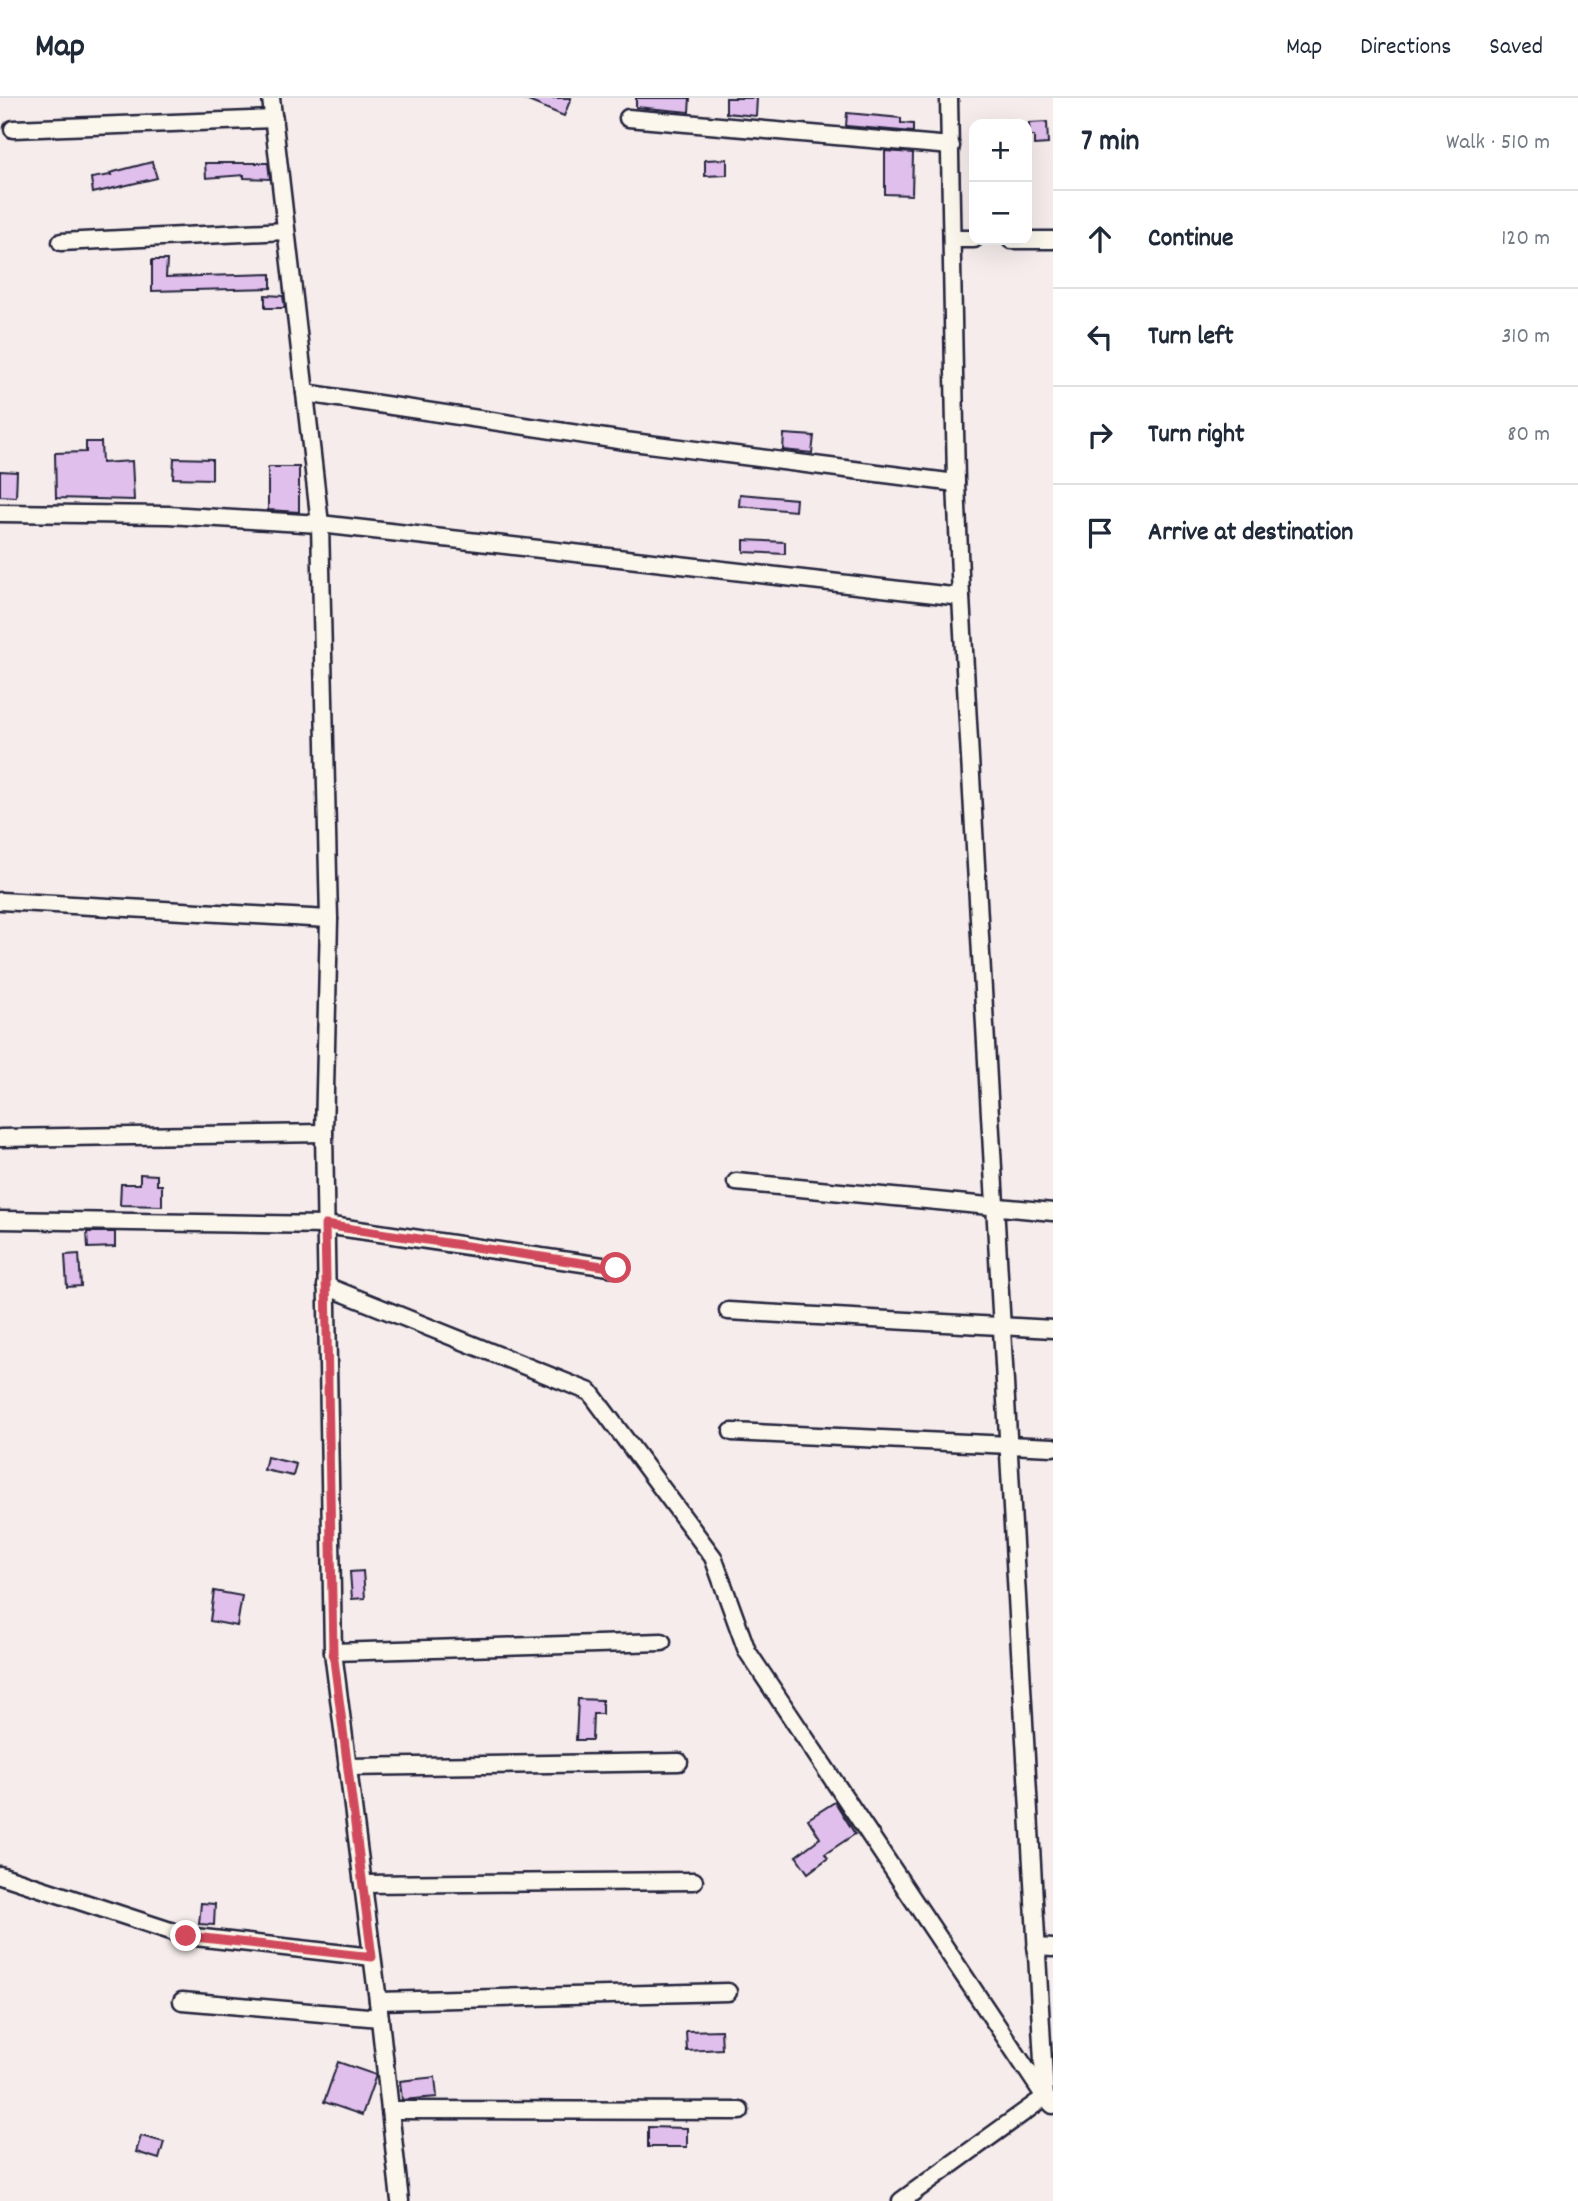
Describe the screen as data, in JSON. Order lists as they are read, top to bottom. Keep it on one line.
{"page":{"header":"Map","nav":["Map","Directions","Saved"],"heading":["7 min","Walk · 510 m"],"map_buttons":["+","−"],"list":[["Continue","120 m"],["Turn left","310 m"],["Turn right","80 m"],"Arrive at destination"]}}
